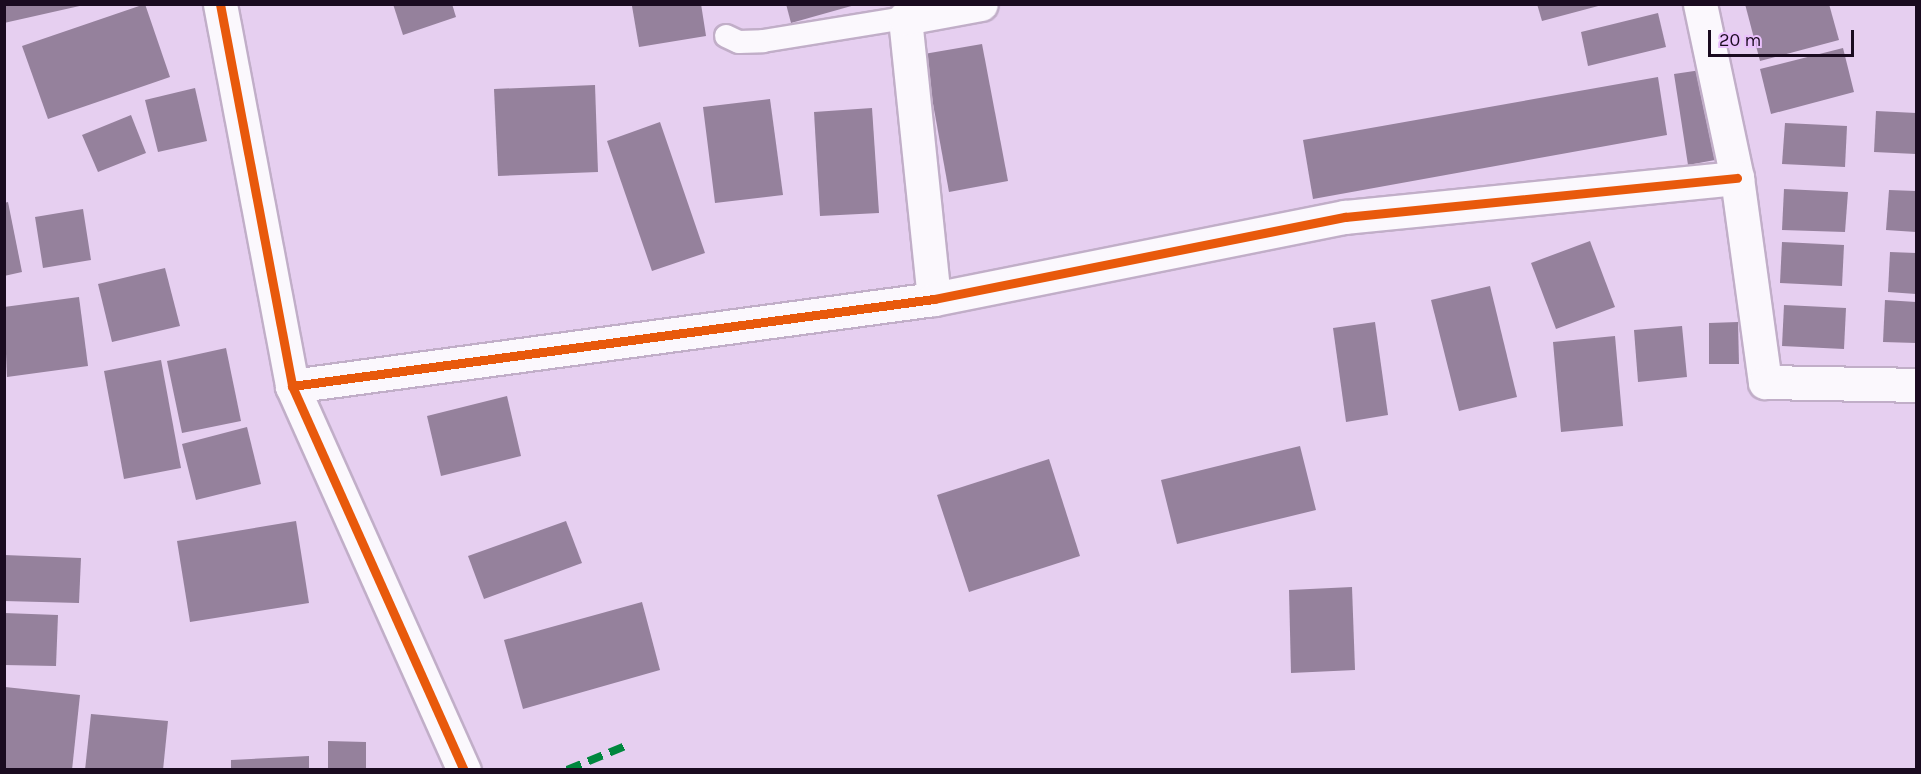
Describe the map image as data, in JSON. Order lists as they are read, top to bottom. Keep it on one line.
{"scale_bar":"20 m"}
